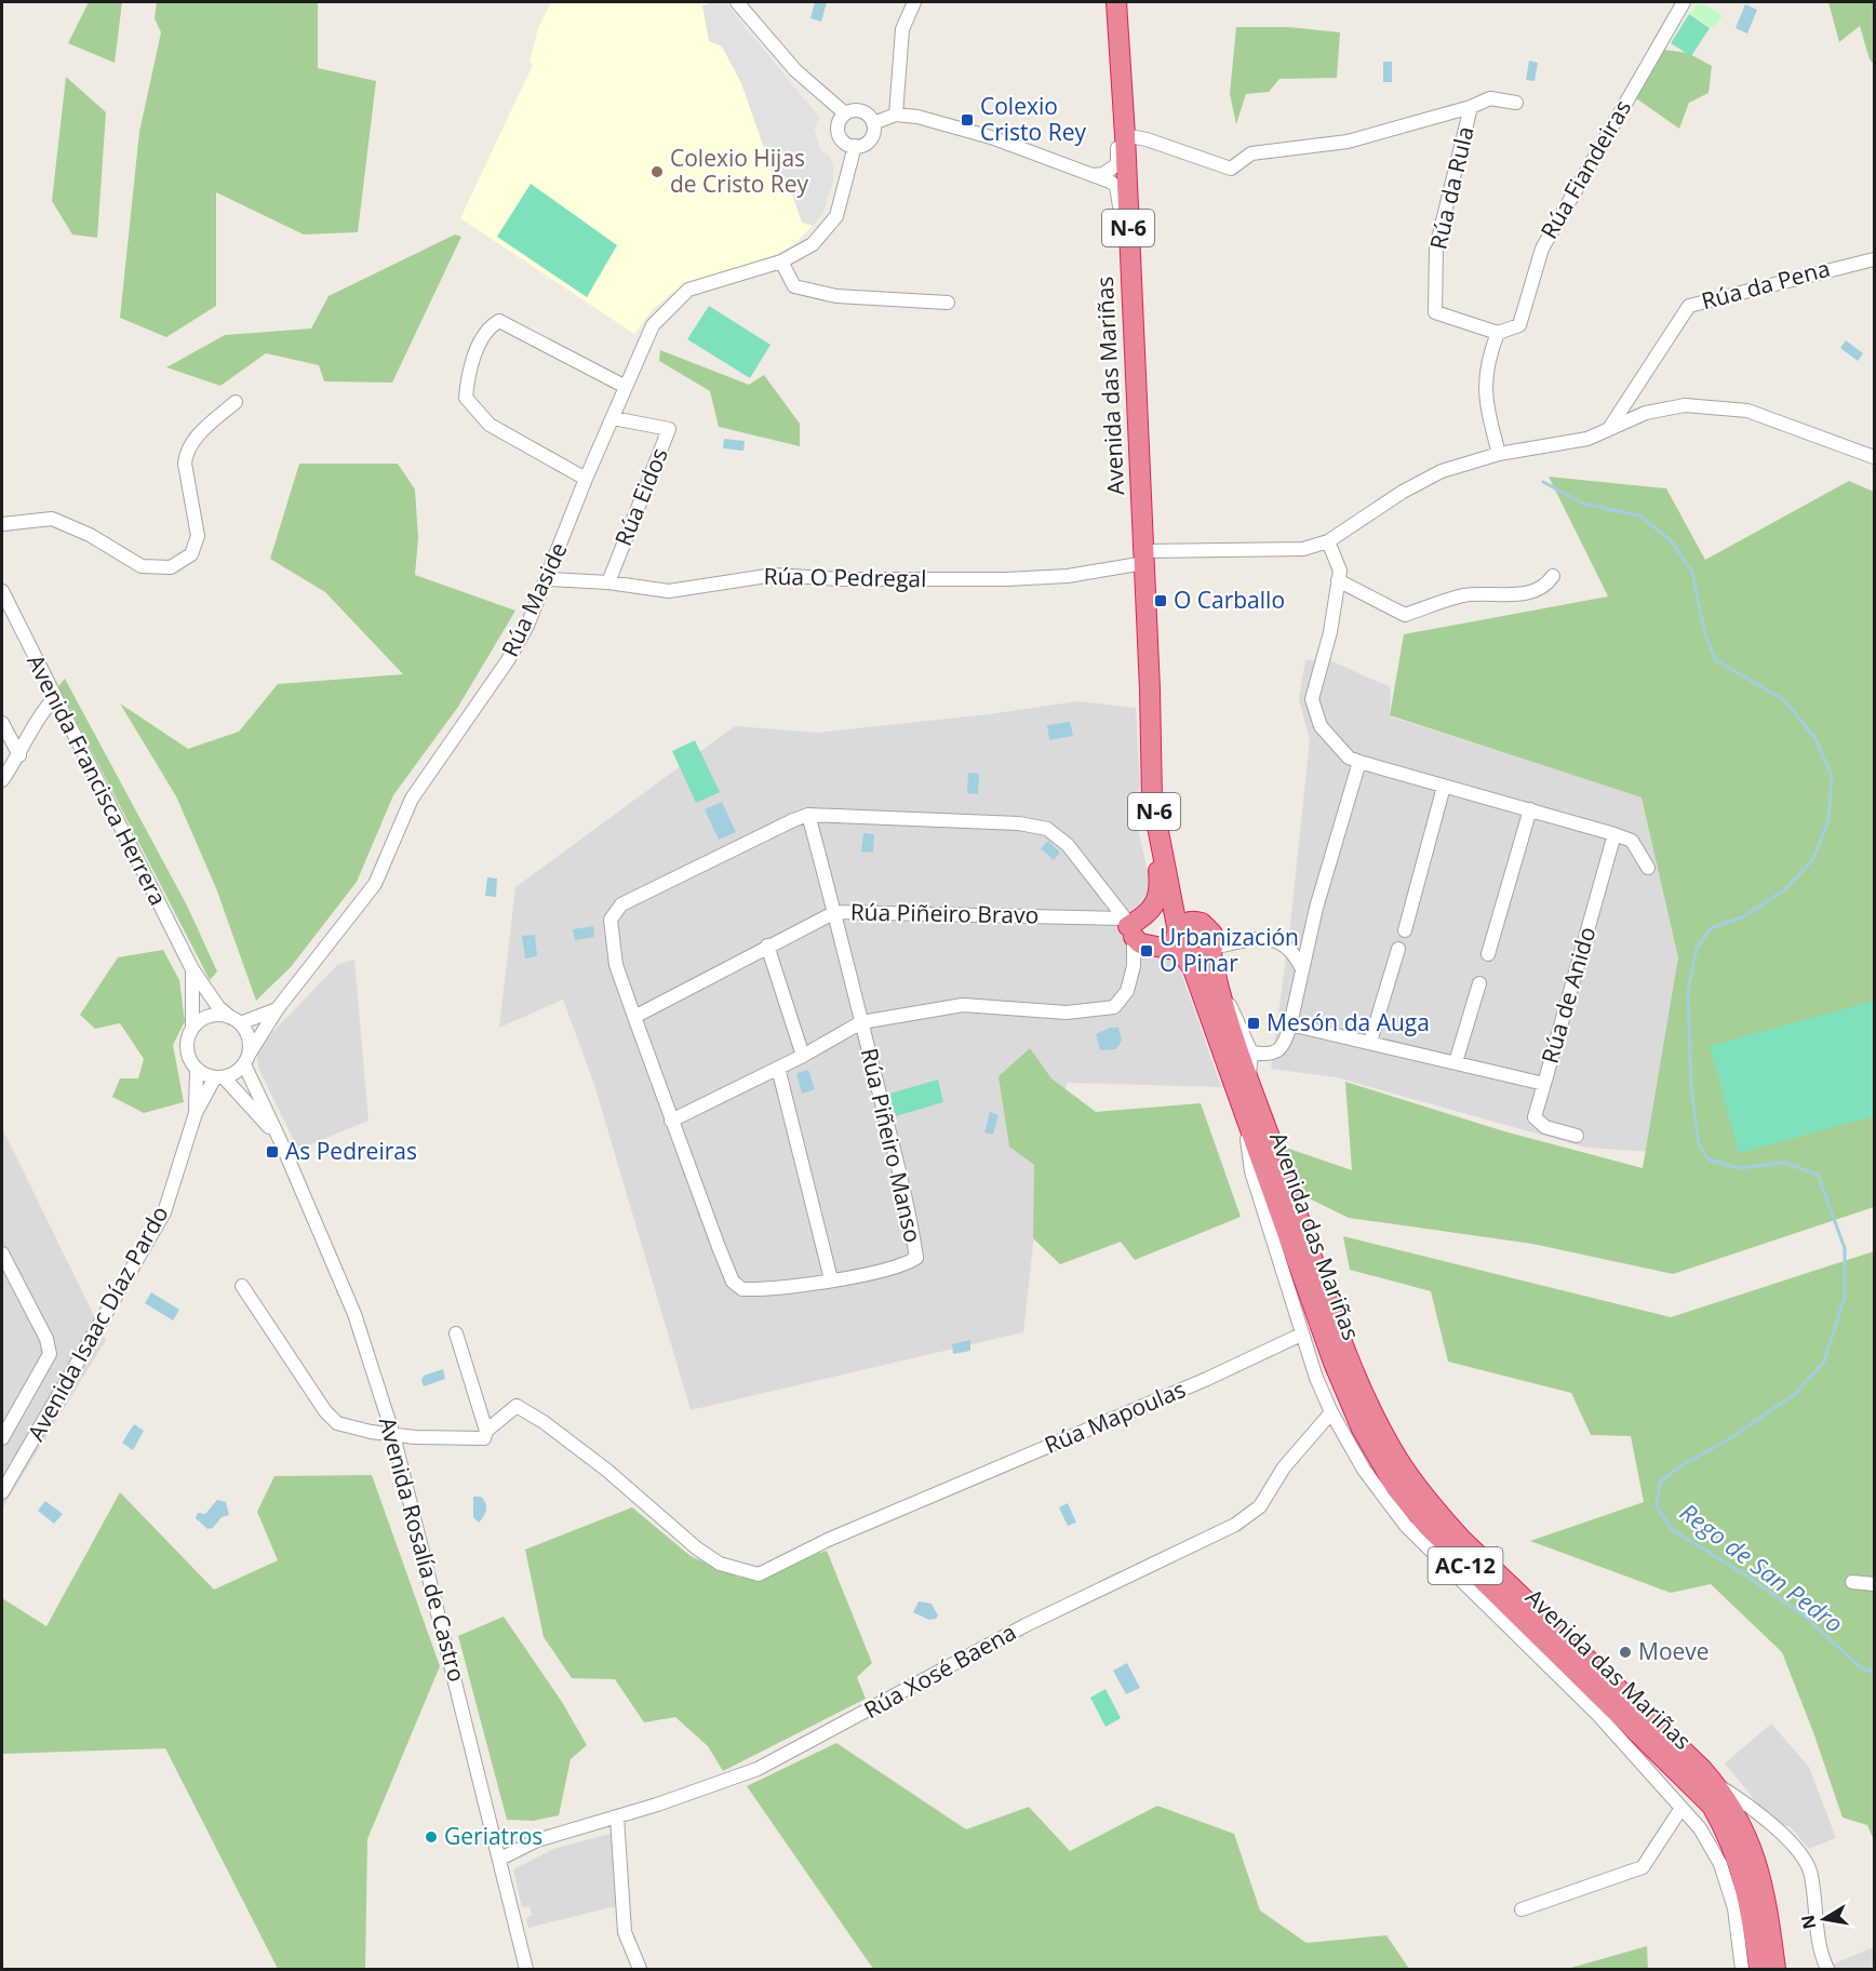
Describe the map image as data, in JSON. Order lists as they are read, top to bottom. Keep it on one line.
{"streets":{"highway":["N-6","Avenida das Mariñas","AC-12"],"street":["Rúa Fiandeiras","Rúa da Rula","Rúa da Pena","Rúa Eidos","Rúa O Pedregal","Rúa Maside","Avenida Francisca Herrera","Rúa Piñeiro Bravo","Rúa de Anido","Rúa Piñeiro Manso","Avenida Isaac Díaz Pardo","Rúa Mapoulas","Avenida Rosalía de Castro","Rúa Xosé Baena"]},"crossings":[["Rúa Fiandeiras","Rúa da Rula"],["Rúa da Rula","Avenida das Mariñas"],["Rúa da Pena","Rúa O Pedregal"],["Avenida das Mariñas","Rúa O Pedregal"],["Avenida das Mariñas","Rúa Mapoulas"],["Avenida das Mariñas","AC-12"],["Avenida das Mariñas","Rúa Xosé Baena"],["Rúa Eidos","Rúa O Pedregal"],["Rúa Eidos","Rúa Maside"],["Rúa O Pedregal","Rúa Maside"],["Rúa Maside","Avenida Francisca Herrera"],["Rúa Maside","Avenida Isaac Díaz Pardo"],["Rúa Maside","Avenida Rosalía de Castro"],["Avenida Francisca Herrera","Avenida Isaac Díaz Pardo"],["Avenida Francisca Herrera","Avenida Rosalía de Castro"],["Rúa Piñeiro Bravo","Rúa Piñeiro Manso"],["Avenida Isaac Díaz Pardo","Avenida Rosalía de Castro"],["Avenida Rosalía de Castro","Rúa Xosé Baena"]],"water":["Rego de San Pedro"],"places":{"transit":["Colexio Cristo Rey","O Carballo","Urbanización O Pinar","Mesón da Auga","As Pedreiras"],"other":["Colexio Hijas de Cristo Rey","Moeve","Geriatros"]},"north":"left"}
